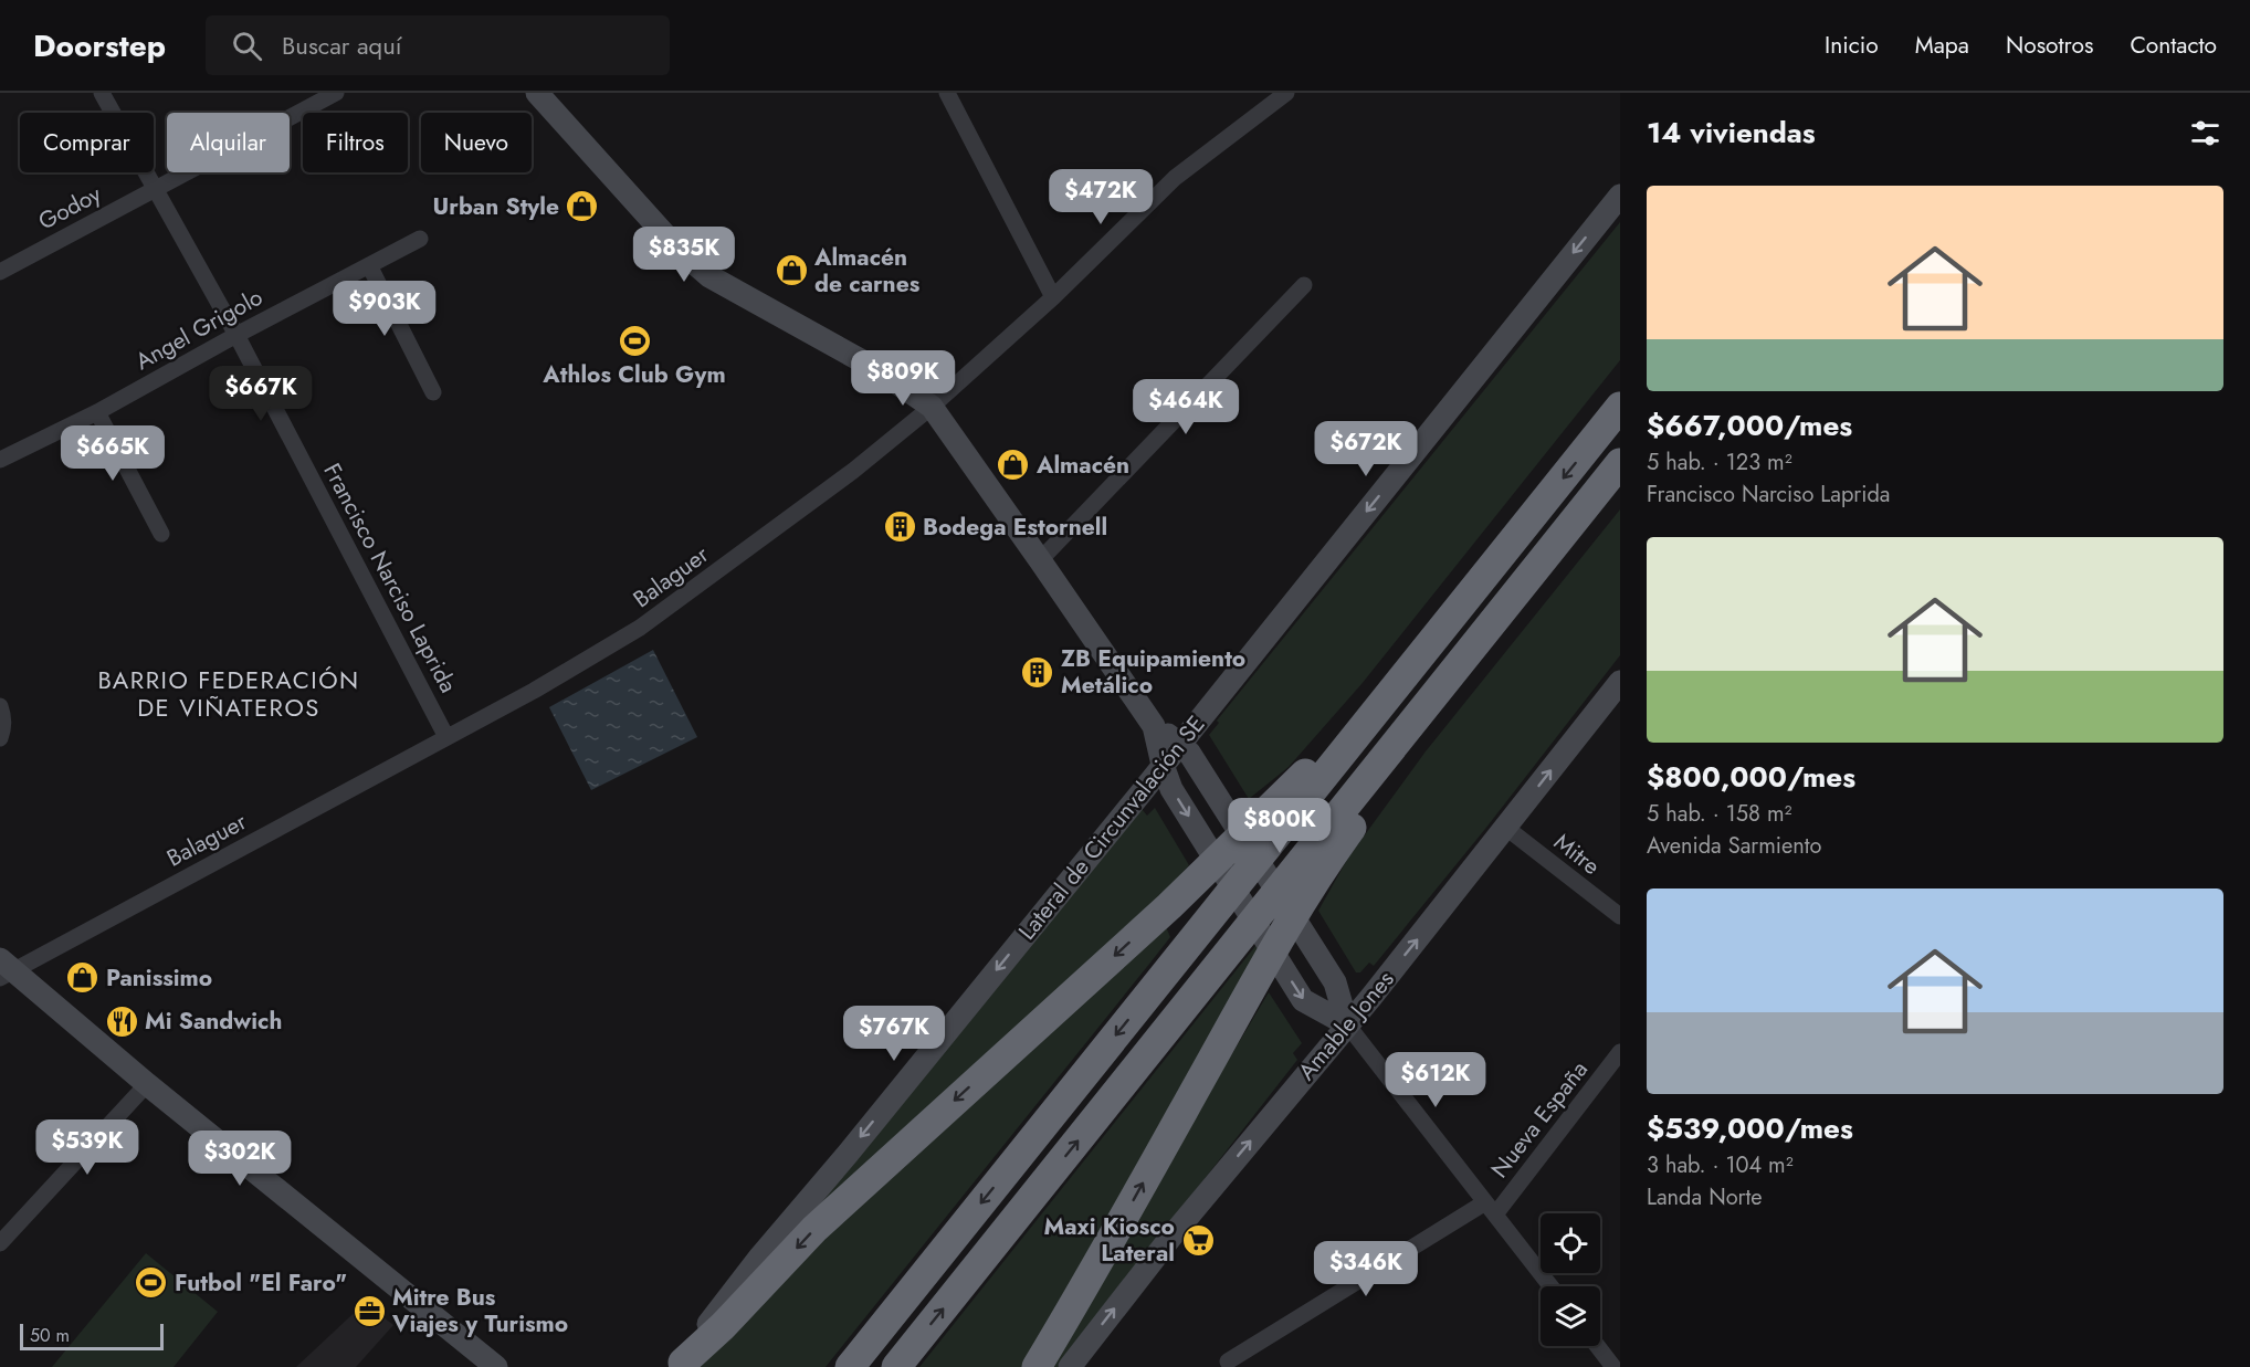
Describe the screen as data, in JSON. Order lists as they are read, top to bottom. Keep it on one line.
{"streets":{"street":["Godoy","Angel Grigolo","Balaguer","Francisco Narciso Laprida","Lateral de Circunvalación SE","Mitre","Amable Jones","Nueva España"]},"crossings":[["Godoy","Francisco Narciso Laprida"],["Angel Grigolo","Francisco Narciso Laprida"],["Balaguer","Francisco Narciso Laprida"],["Mitre","Amable Jones"]],"one_way":["Lateral de Circunvalación SE","Amable Jones"],"districts":["BARRIO FEDERACIÓN DE VIÑATEROS"],"places":{"shop":["Urban Style","Almacén de carnes","Almacén","Panissimo"],"sports":["Athlos Club Gym","Futbol \"El Faro\""],"building":["Bodega Estornell","ZB Equipamiento Metálico"],"restaurant":["Mi Sandwich"],"supermarket":["Maxi Kiosco Lateral"],"office":["Mitre Bus Viajes y Turismo"]},"scale_bar":"50 m","page":{"header":"Doorstep","search":"Buscar aquí","nav":["Inicio","Mapa","Nosotros","Contacto"],"heading":"14 viviendas","chip":["Comprar","Alquilar","Filtros","Nuevo"],"price":["$472K","$835K","$903K","$809K","$667K","$464K","$672K","$665K","$800K","$767K","$612K","$539K","$302K","$346K"],"list":[{"name":"$667,000/mes","note":"5 hab. · 123 m² · Francisco Narciso Laprida"},{"name":"$800,000/mes","note":"5 hab. · 158 m² · Avenida Sarmiento"},{"name":"$539,000/mes","note":"3 hab. · 104 m² · Landa Norte"}],"scale":"50 m"}}
